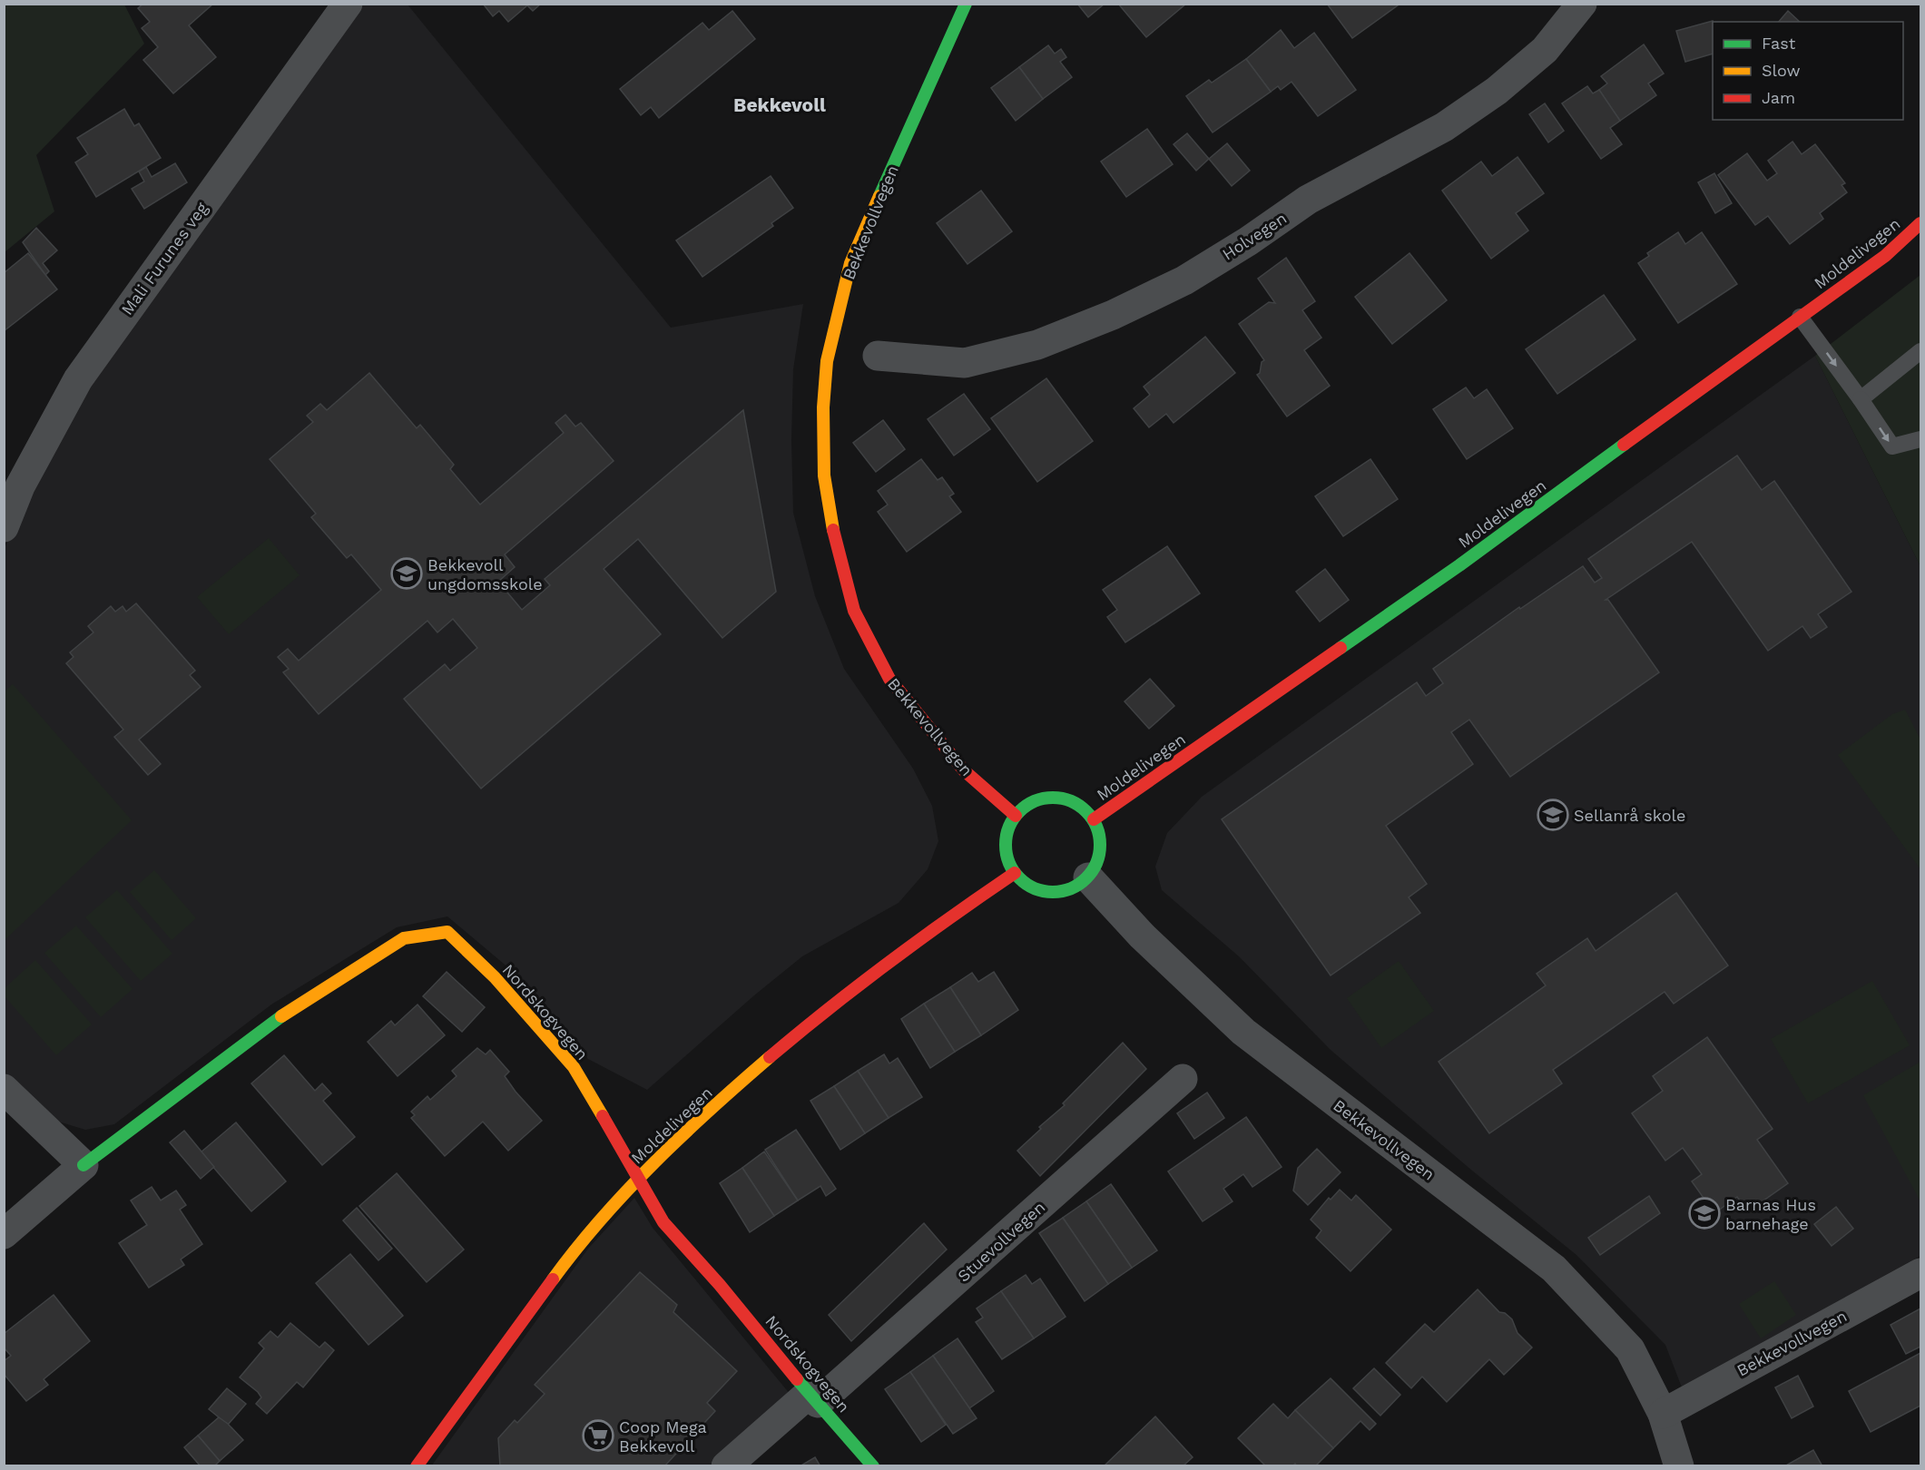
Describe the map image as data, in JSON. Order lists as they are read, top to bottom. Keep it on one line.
{"streets":{"main road":["Bekkevollvegen","Moldelivegen","Nordskogvegen"],"street":["Holvegen","Mali Furunes veg","Stuevollvegen"]},"crossings":[["Bekkevollvegen","Moldelivegen"],["Moldelivegen","Nordskogvegen"],["Nordskogvegen","Stuevollvegen"]],"districts":["Bekkevoll"],"places":{"school or university":["Bekkevoll ungdomsskole","Sellanrå skole","Barnas Hus barnehage"],"supermarket":["Coop Mega Bekkevoll"]},"legend":["Fast","Slow","Jam"]}
